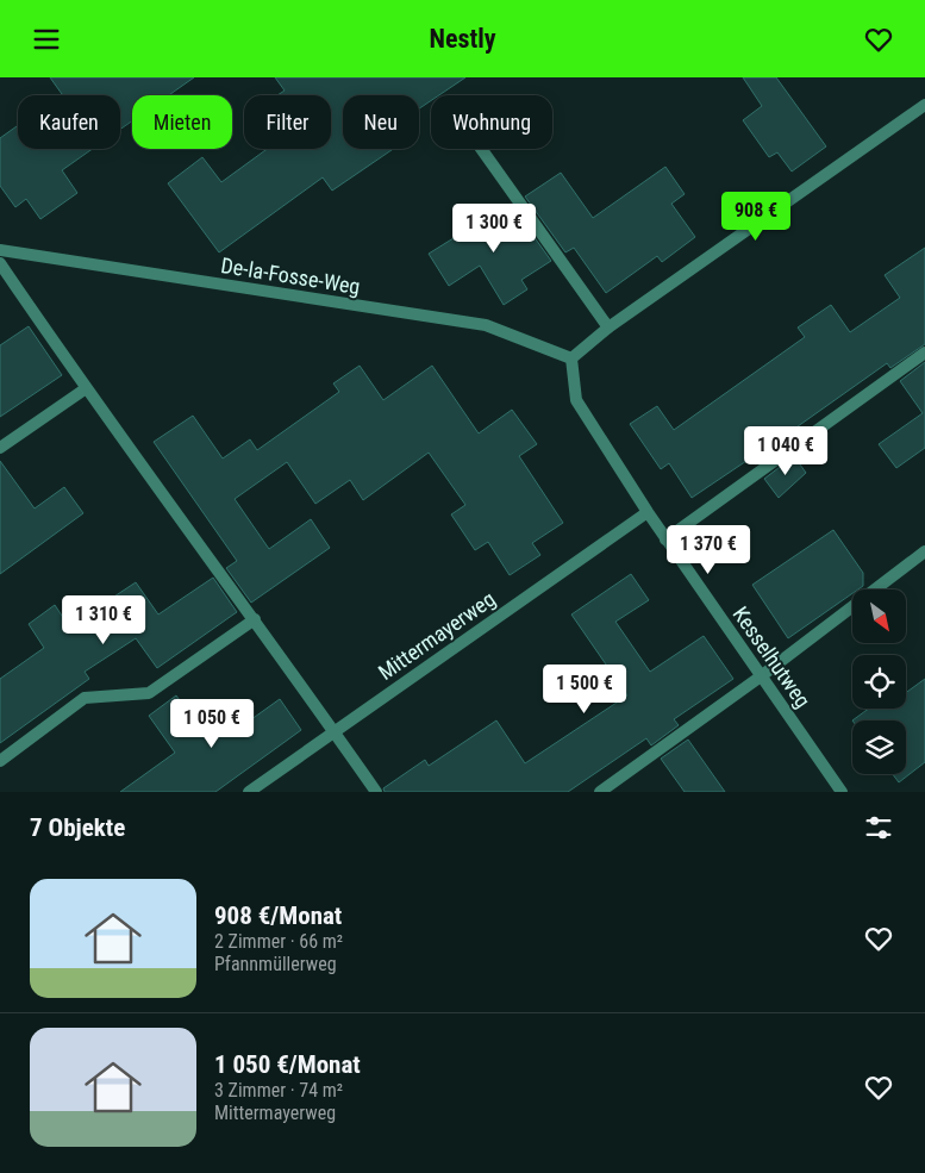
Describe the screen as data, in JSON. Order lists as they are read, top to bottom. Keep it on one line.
{"streets":{"street":["De-la-Fosse-Weg","Mittermayerweg","Kesselhutweg"]},"crossings":[["De-la-Fosse-Weg","Kesselhutweg"],["Mittermayerweg","Kesselhutweg"]],"north":"bottom right","page":{"header":"Nestly","chip":["Kaufen","Mieten","Filter","Neu","Wohnung"],"price":["908 €","1 300 €","1 040 €","1 370 €","1 310 €","1 500 €","1 050 €"],"heading":"7 Objekte","list":[{"name":"908 €/Monat","note":"2 Zimmer · 66 m² · Pfannmüllerweg"},{"name":"1 050 €/Monat","note":"3 Zimmer · 74 m² · Mittermayerweg"}]}}
